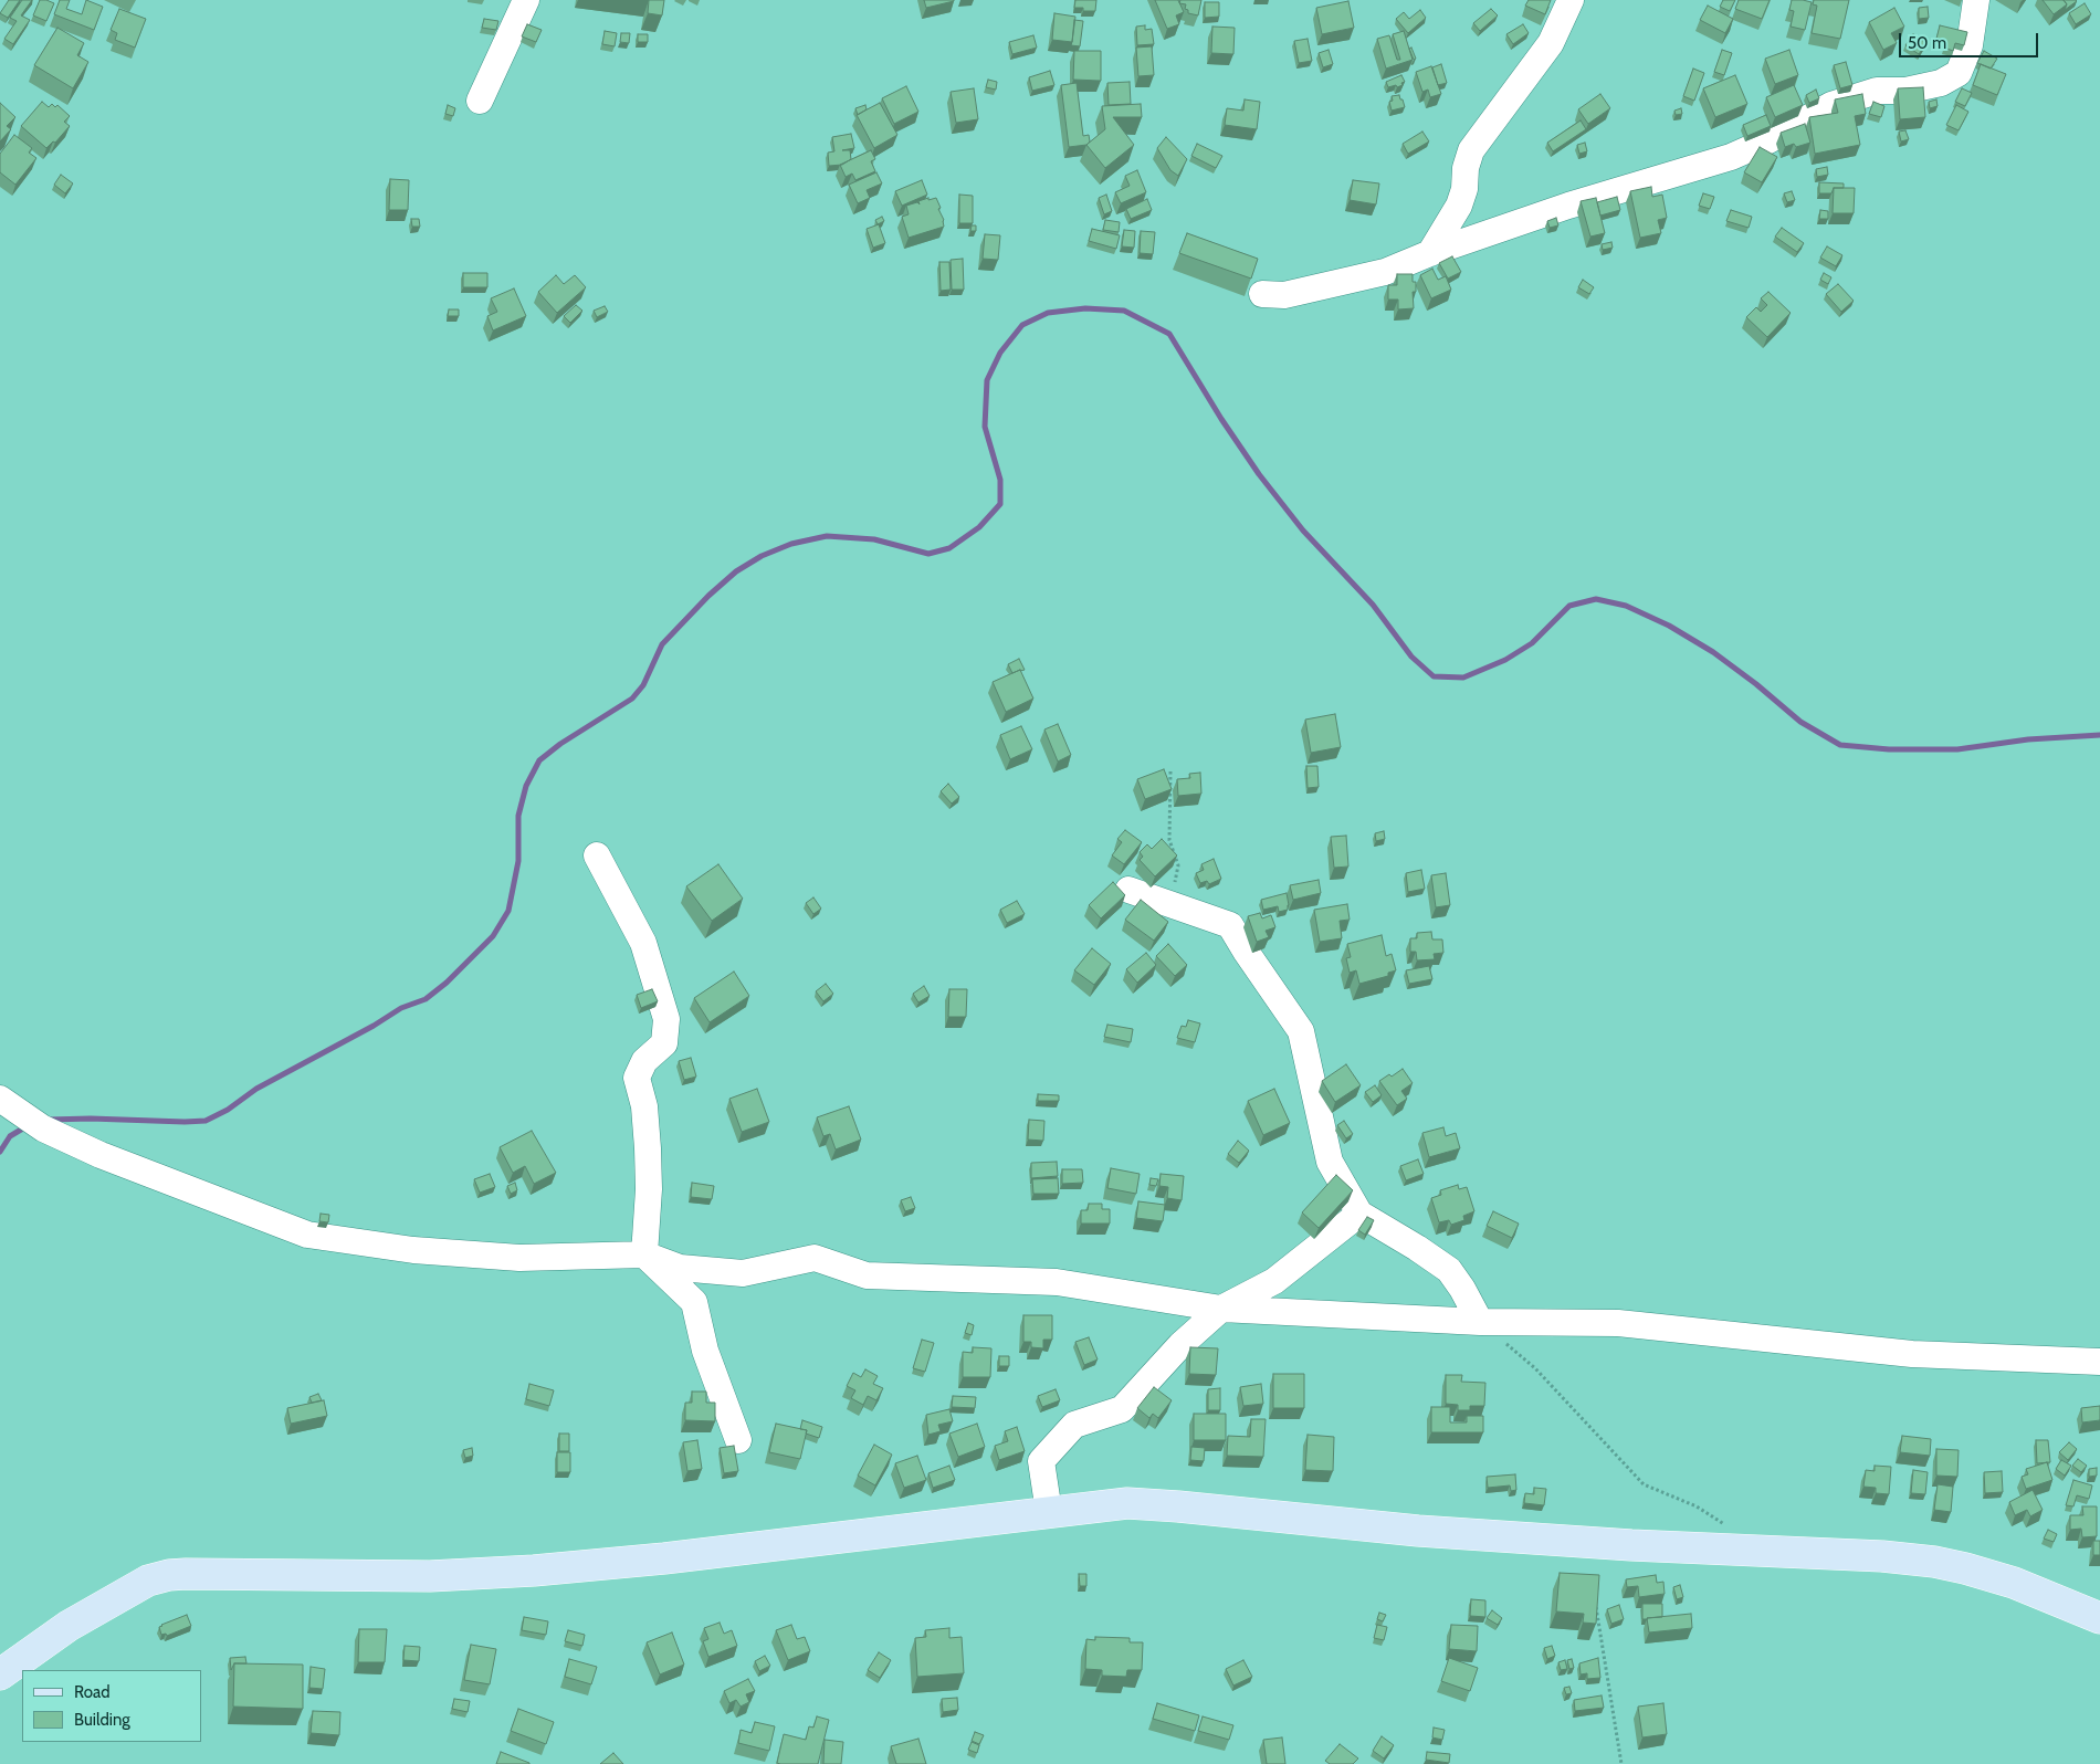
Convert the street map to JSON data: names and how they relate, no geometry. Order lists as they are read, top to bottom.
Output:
{
  "legend": ["Road", "Building"],
  "scale_bar": "50 m"
}
